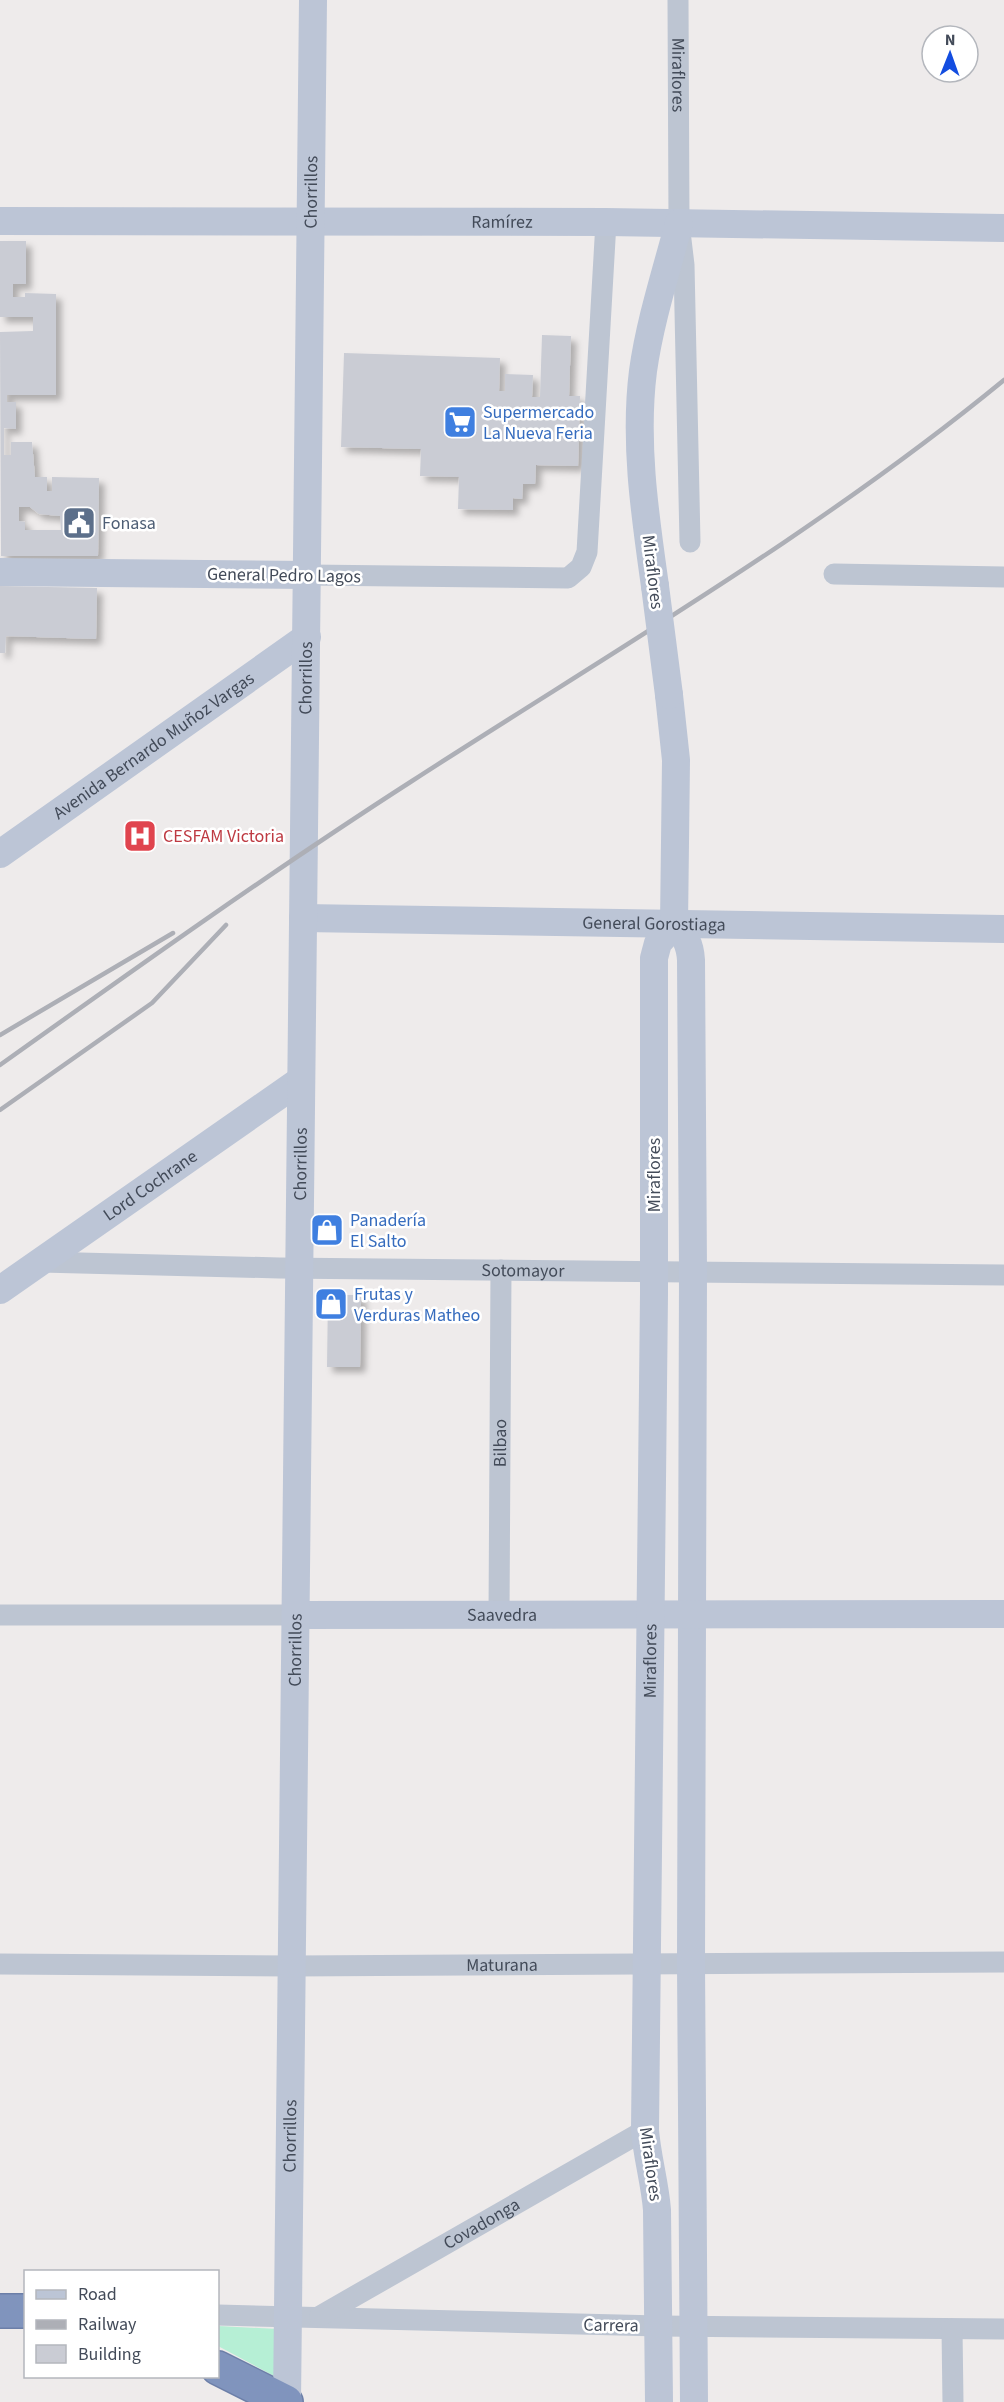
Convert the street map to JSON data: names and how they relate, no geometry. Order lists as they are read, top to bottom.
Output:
{
  "streets": {
    "main road": [
      "Miraflores",
      "Chorrillos",
      "Ramírez",
      "General Pedro Lagos",
      "Avenida Bernardo Muñoz Vargas",
      "General Gorostiaga",
      "Lord Cochrane",
      "Saavedra"
    ],
    "street": [
      "Sotomayor",
      "Bilbao",
      "Maturana",
      "Covadonga",
      "Carrera"
    ]
  },
  "crossings": [
    ["Miraflores", "Ramírez"],
    ["Miraflores", "General Gorostiaga"],
    ["Miraflores", "Sotomayor"],
    ["Miraflores", "Saavedra"],
    ["Miraflores", "Maturana"],
    ["Miraflores", "Covadonga"],
    ["Miraflores", "Carrera"],
    ["Chorrillos", "Ramírez"],
    ["Chorrillos", "General Pedro Lagos"],
    ["Chorrillos", "Avenida Bernardo Muñoz Vargas"],
    ["Chorrillos", "General Gorostiaga"],
    ["Chorrillos", "Lord Cochrane"],
    ["Chorrillos", "Sotomayor"],
    ["Chorrillos", "Saavedra"],
    ["Chorrillos", "Maturana"],
    ["Chorrillos", "Carrera"],
    ["Ramírez", "General Pedro Lagos"],
    ["Lord Cochrane", "Sotomayor"],
    ["Sotomayor", "Bilbao"],
    ["Bilbao", "Saavedra"],
    ["Covadonga", "Carrera"]
  ],
  "places": {
    "supermarket": ["Supermercado La Nueva Feria"],
    "public building": ["Fonasa"],
    "hospital": ["CESFAM Victoria"],
    "shop": ["Panadería El Salto", "Frutas y Verduras Matheo"]
  },
  "legend": ["Road", "Railway", "Building"],
  "north": "top"
}
